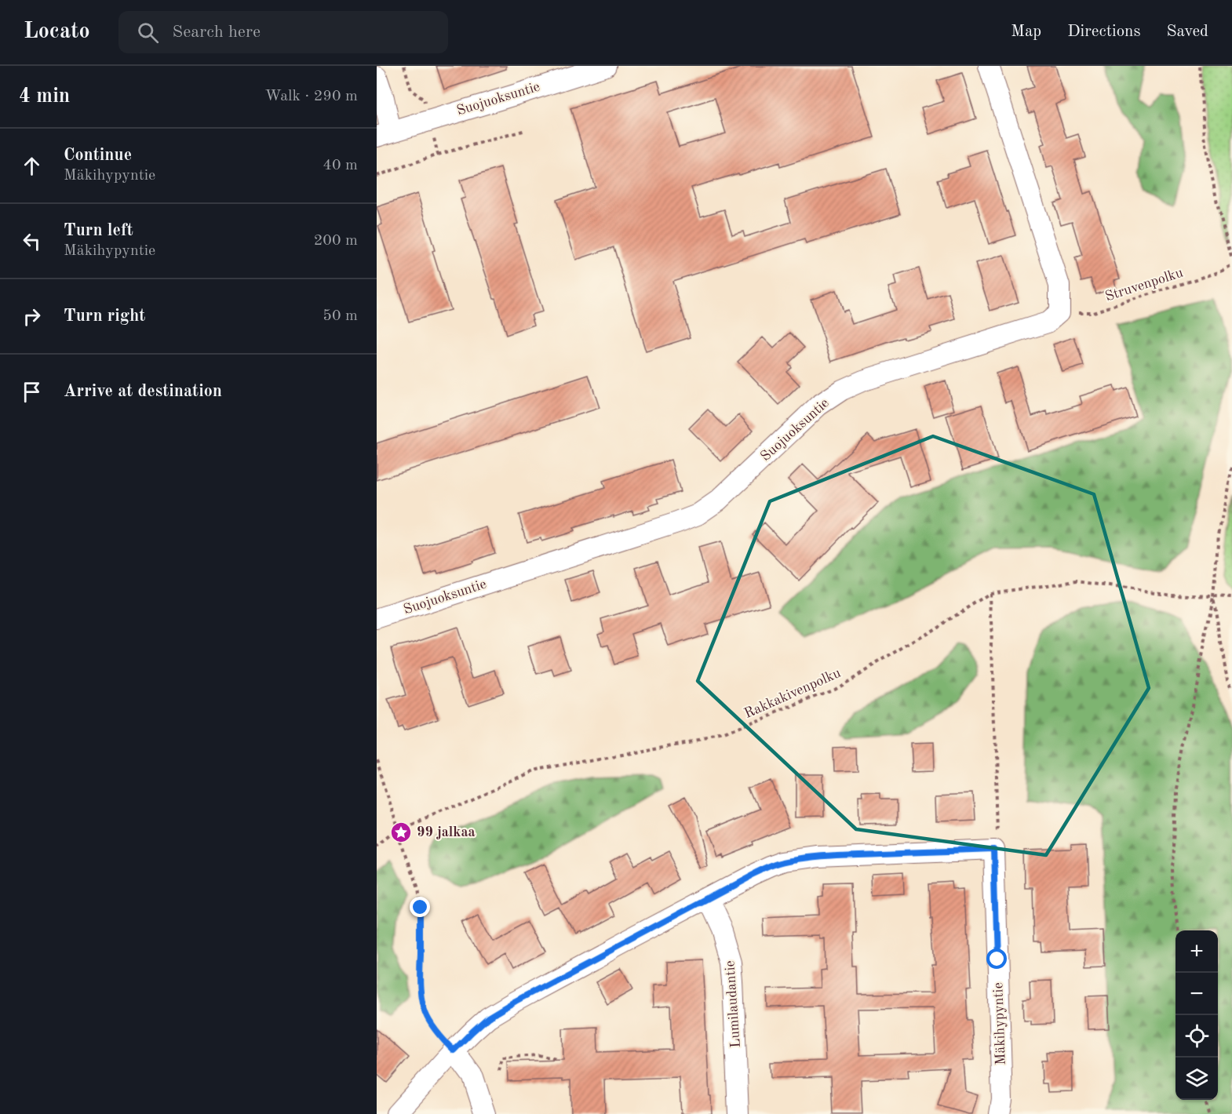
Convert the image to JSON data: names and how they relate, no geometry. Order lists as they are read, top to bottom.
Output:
{
  "streets": {
    "street": ["Suojuoksuntie", "Lumilaudantie", "Mäkihypyntie"],
    "path": ["Struvenpolku", "Rakkakivenpolku"]
  },
  "crossings": [
    ["Suojuoksuntie", "Struvenpolku"]
  ],
  "places": {
    "place": ["99 jalkaa"]
  },
  "page": {
    "header": "Locato",
    "search": "Search here",
    "nav": ["Map", "Directions", "Saved"],
    "heading": ["4 min", "Walk · 290 m"],
    "list": [
      ["Continue", "Mäkihypyntie", "40 m"],
      ["Turn left", "Mäkihypyntie", "200 m"],
      ["Turn right", "50 m"],
      "Arrive at destination"
    ],
    "map_buttons": ["+", "−"]
  }
}
